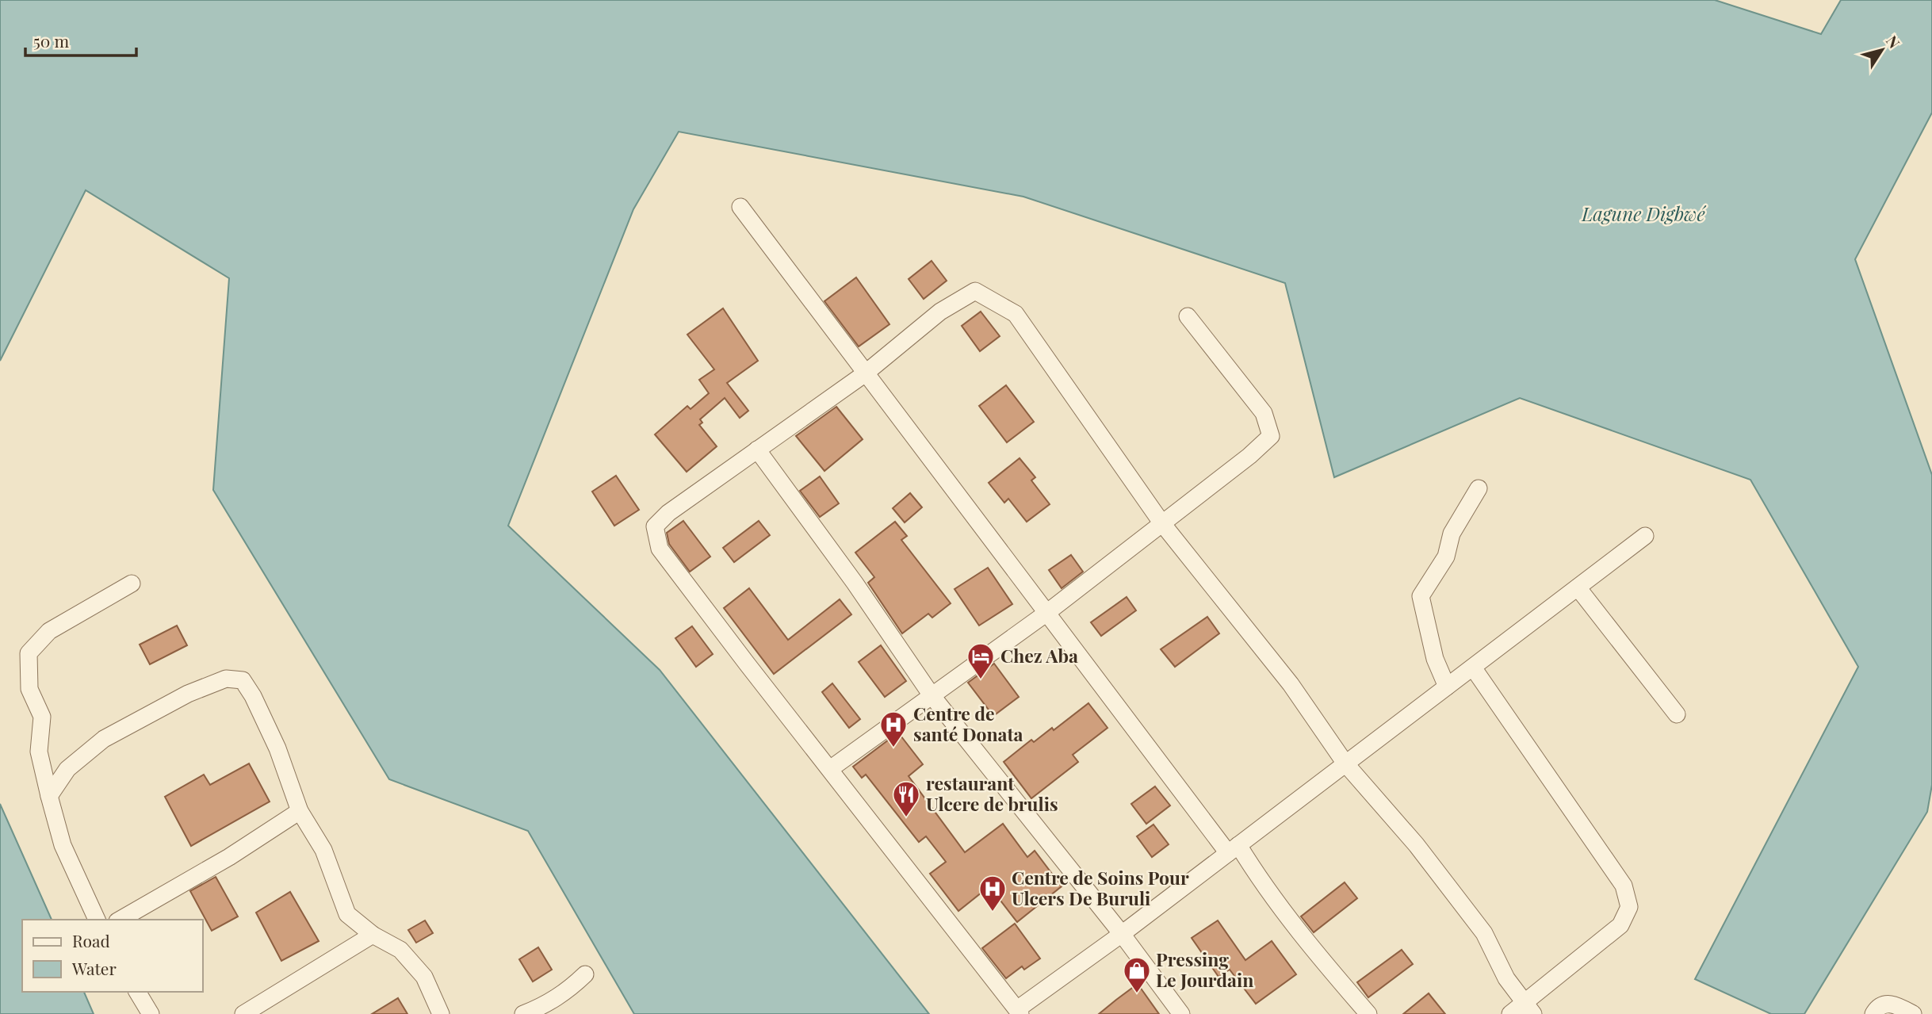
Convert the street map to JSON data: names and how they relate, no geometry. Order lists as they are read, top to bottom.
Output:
{
  "water": ["Lagune Digbwé"],
  "places": {
    "hotel": ["Chez Aba"],
    "hospital": ["Centre de santé Donata", "Centre de Soins Pour Ulcers De Buruli"],
    "restaurant": ["restaurant Ulcere de brulis"],
    "shop": ["Pressing Le Jourdain"]
  },
  "legend": ["Road", "Water"],
  "scale_bar": "50 m",
  "north": "top right"
}
